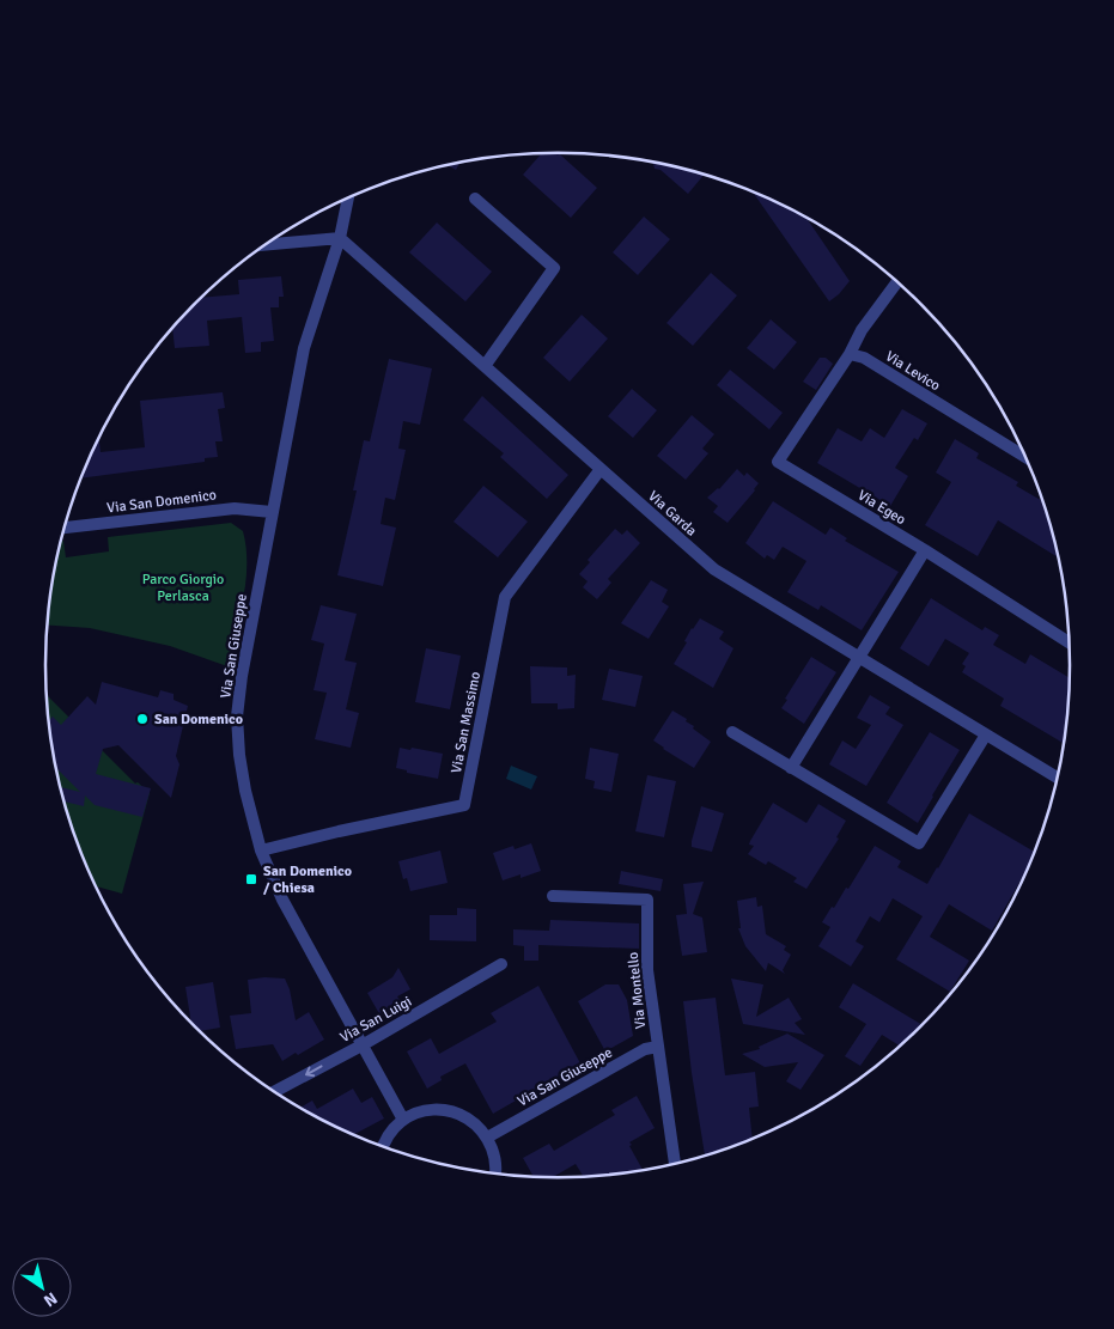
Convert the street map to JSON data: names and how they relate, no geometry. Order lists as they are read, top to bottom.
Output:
{
  "streets": {
    "street": [
      "Via Levico",
      "Via San Domenico",
      "Via Egeo",
      "Via Garda",
      "Via San Giuseppe",
      "Via San Massimo",
      "Via Montello",
      "Via San Luigi"
    ]
  },
  "crossings": [
    ["Via Levico", "Via Egeo"],
    ["Via San Domenico", "Via San Giuseppe"],
    ["Via Garda", "Via San Giuseppe"],
    ["Via Garda", "Via San Massimo"],
    ["Via San Giuseppe", "Via San Massimo"],
    ["Via San Giuseppe", "Via Montello"],
    ["Via San Giuseppe", "Via San Luigi"]
  ],
  "parks": ["Parco Giorgio Perlasca"],
  "places": {
    "other": ["San Domenico"],
    "transit": ["San Domenico / Chiesa"]
  },
  "north": "bottom right"
}
